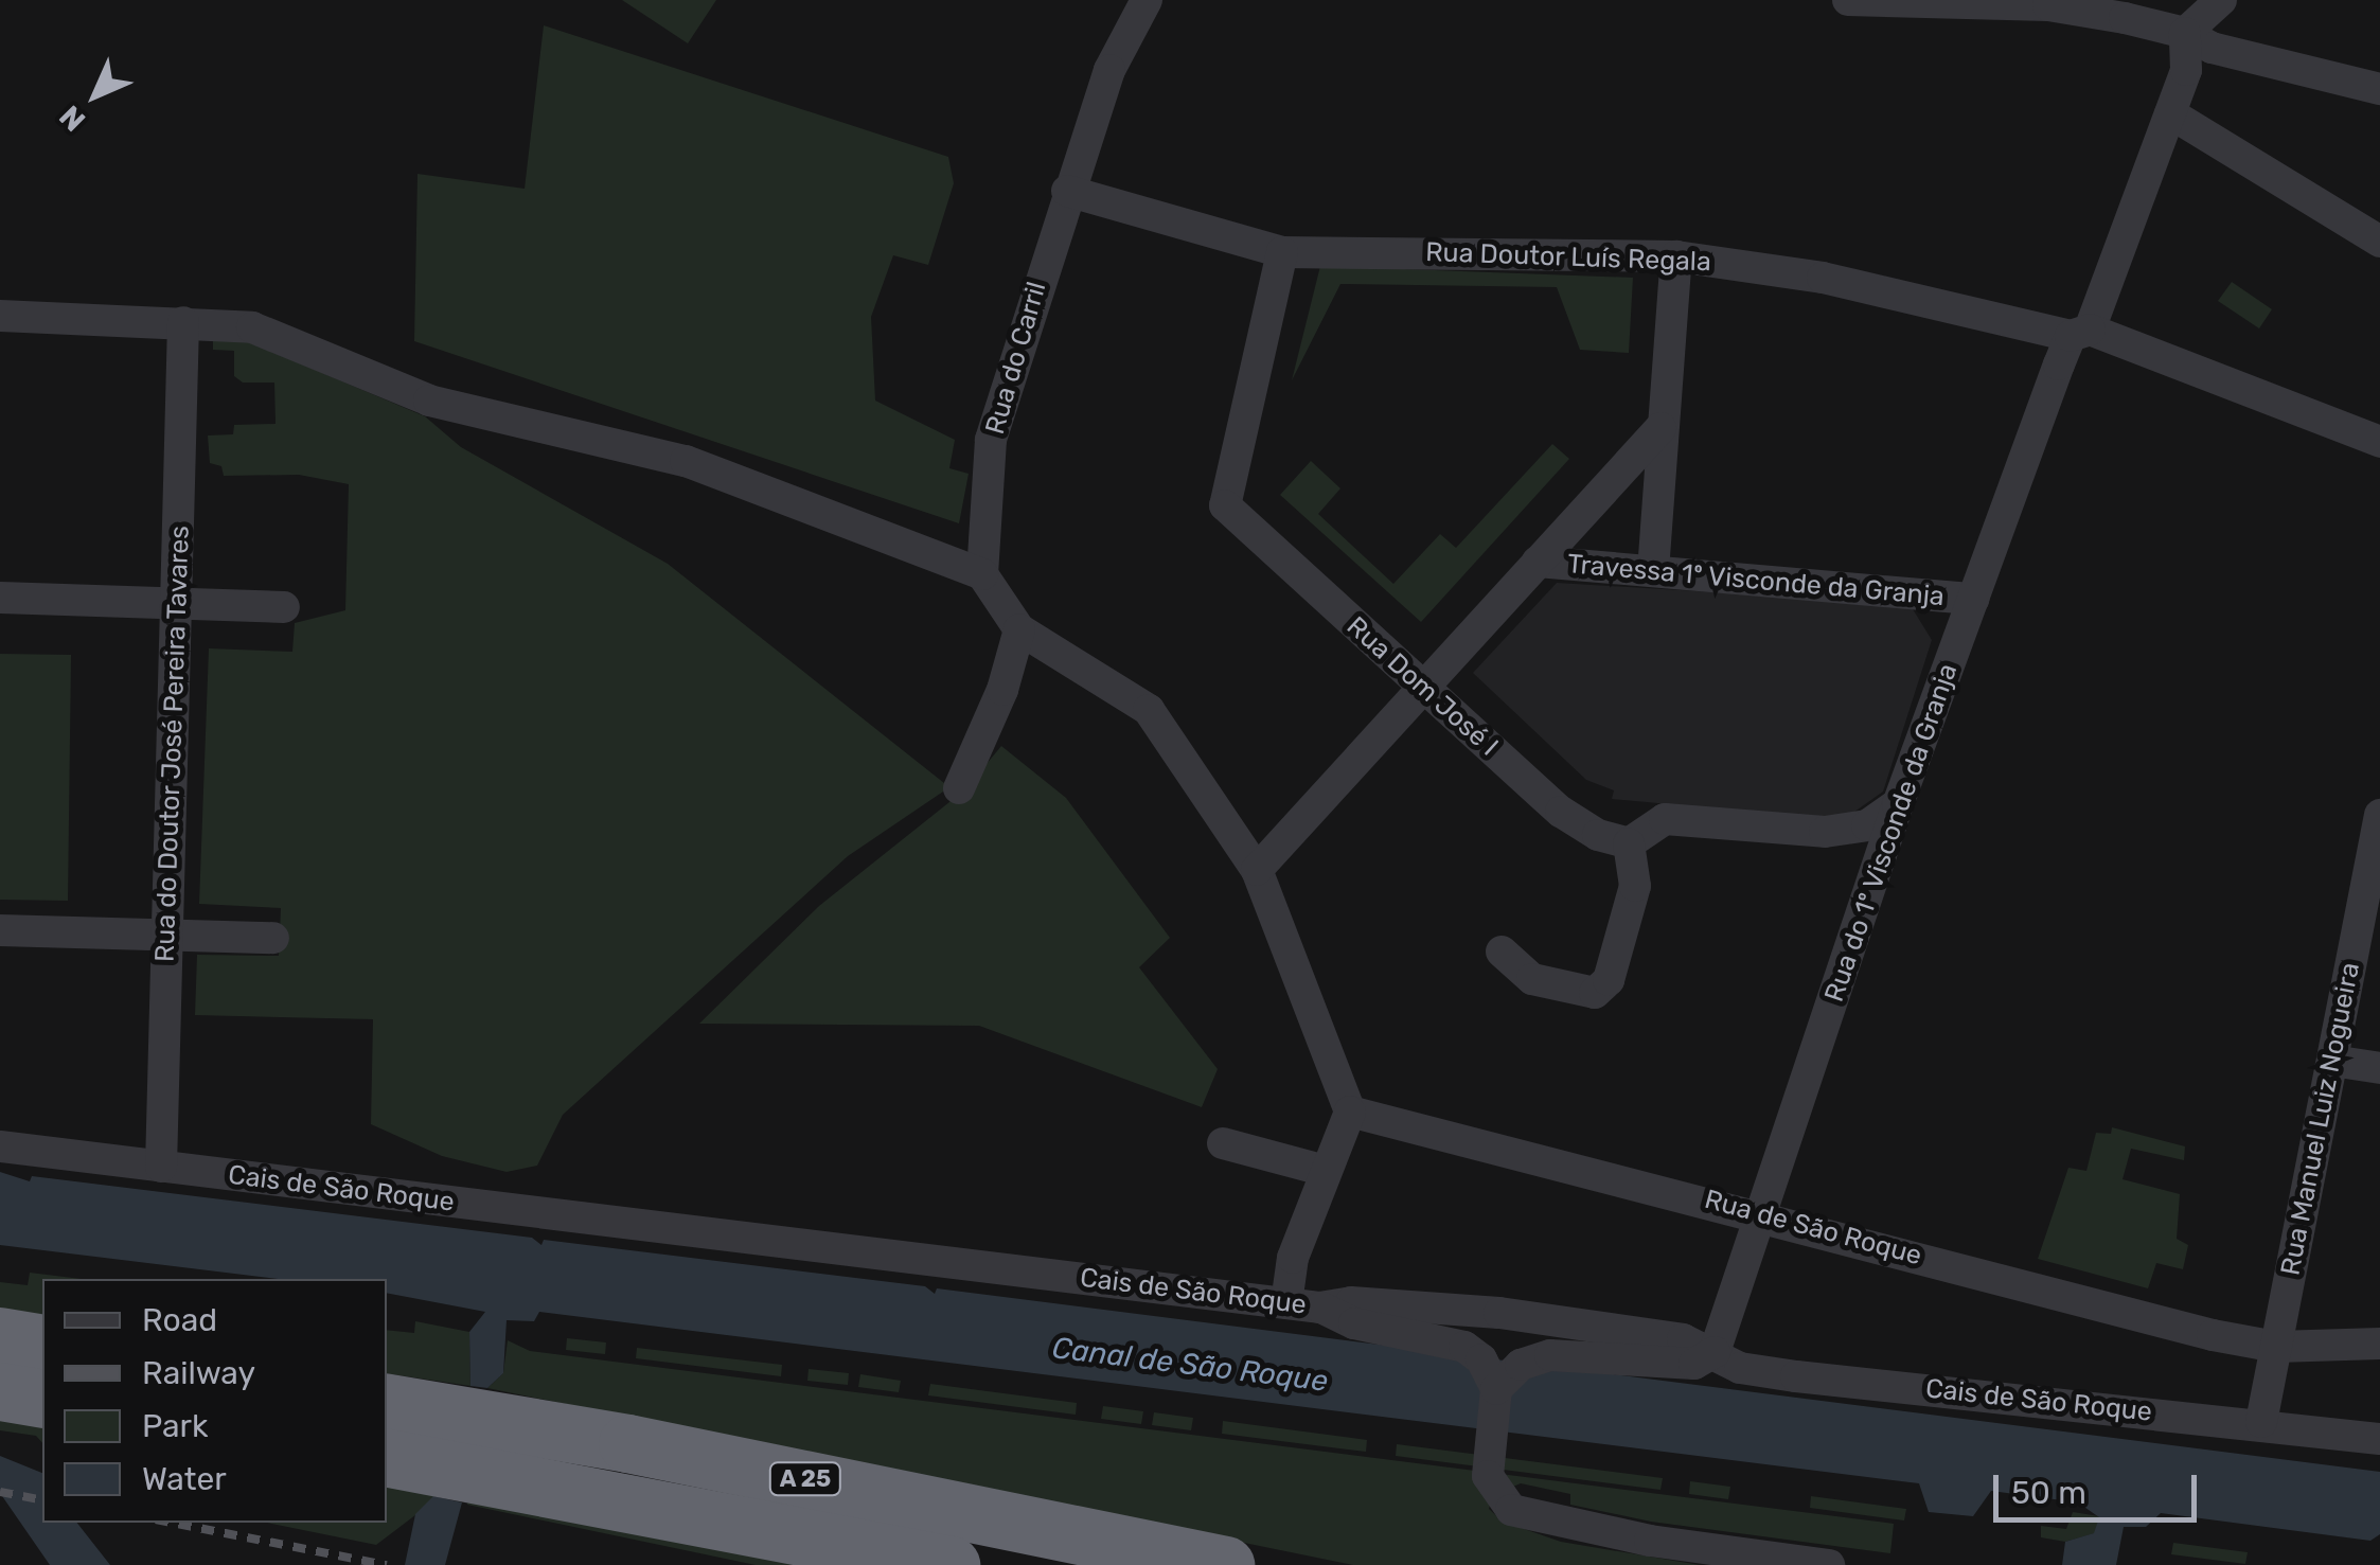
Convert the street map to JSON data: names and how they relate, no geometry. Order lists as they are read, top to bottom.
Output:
{
  "streets": {
    "highway": ["A 25"],
    "street": [
      "Rua Doutor Luís Regala",
      "Rua do Carril",
      "Travessa 1º Visconde da Granja",
      "Rua Dom José I",
      "Rua do Doutor José Pereira Tavares",
      "Rua do 1º Visconde da Granja",
      "Rua Manuel Luiz Nogueira",
      "Cais de São Roque",
      "Rua de São Roque"
    ]
  },
  "crossings": [
    ["Rua Doutor Luís Regala", "Rua do Carril"],
    ["Rua Doutor Luís Regala", "Rua Dom José I"],
    ["Rua Doutor Luís Regala", "Rua do 1º Visconde da Granja"],
    ["Travessa 1º Visconde da Granja", "Rua do 1º Visconde da Granja"],
    ["Rua do Doutor José Pereira Tavares", "Cais de São Roque"],
    ["Rua do 1º Visconde da Granja", "Cais de São Roque"],
    ["Rua do 1º Visconde da Granja", "Rua de São Roque"],
    ["Rua Manuel Luiz Nogueira", "Cais de São Roque"],
    ["Rua Manuel Luiz Nogueira", "Rua de São Roque"]
  ],
  "water": ["Canal de São Roque"],
  "legend": [
    "Road",
    "Railway",
    "Park",
    "Water"
  ],
  "scale_bar": "50 m",
  "north": "bottom left"
}
